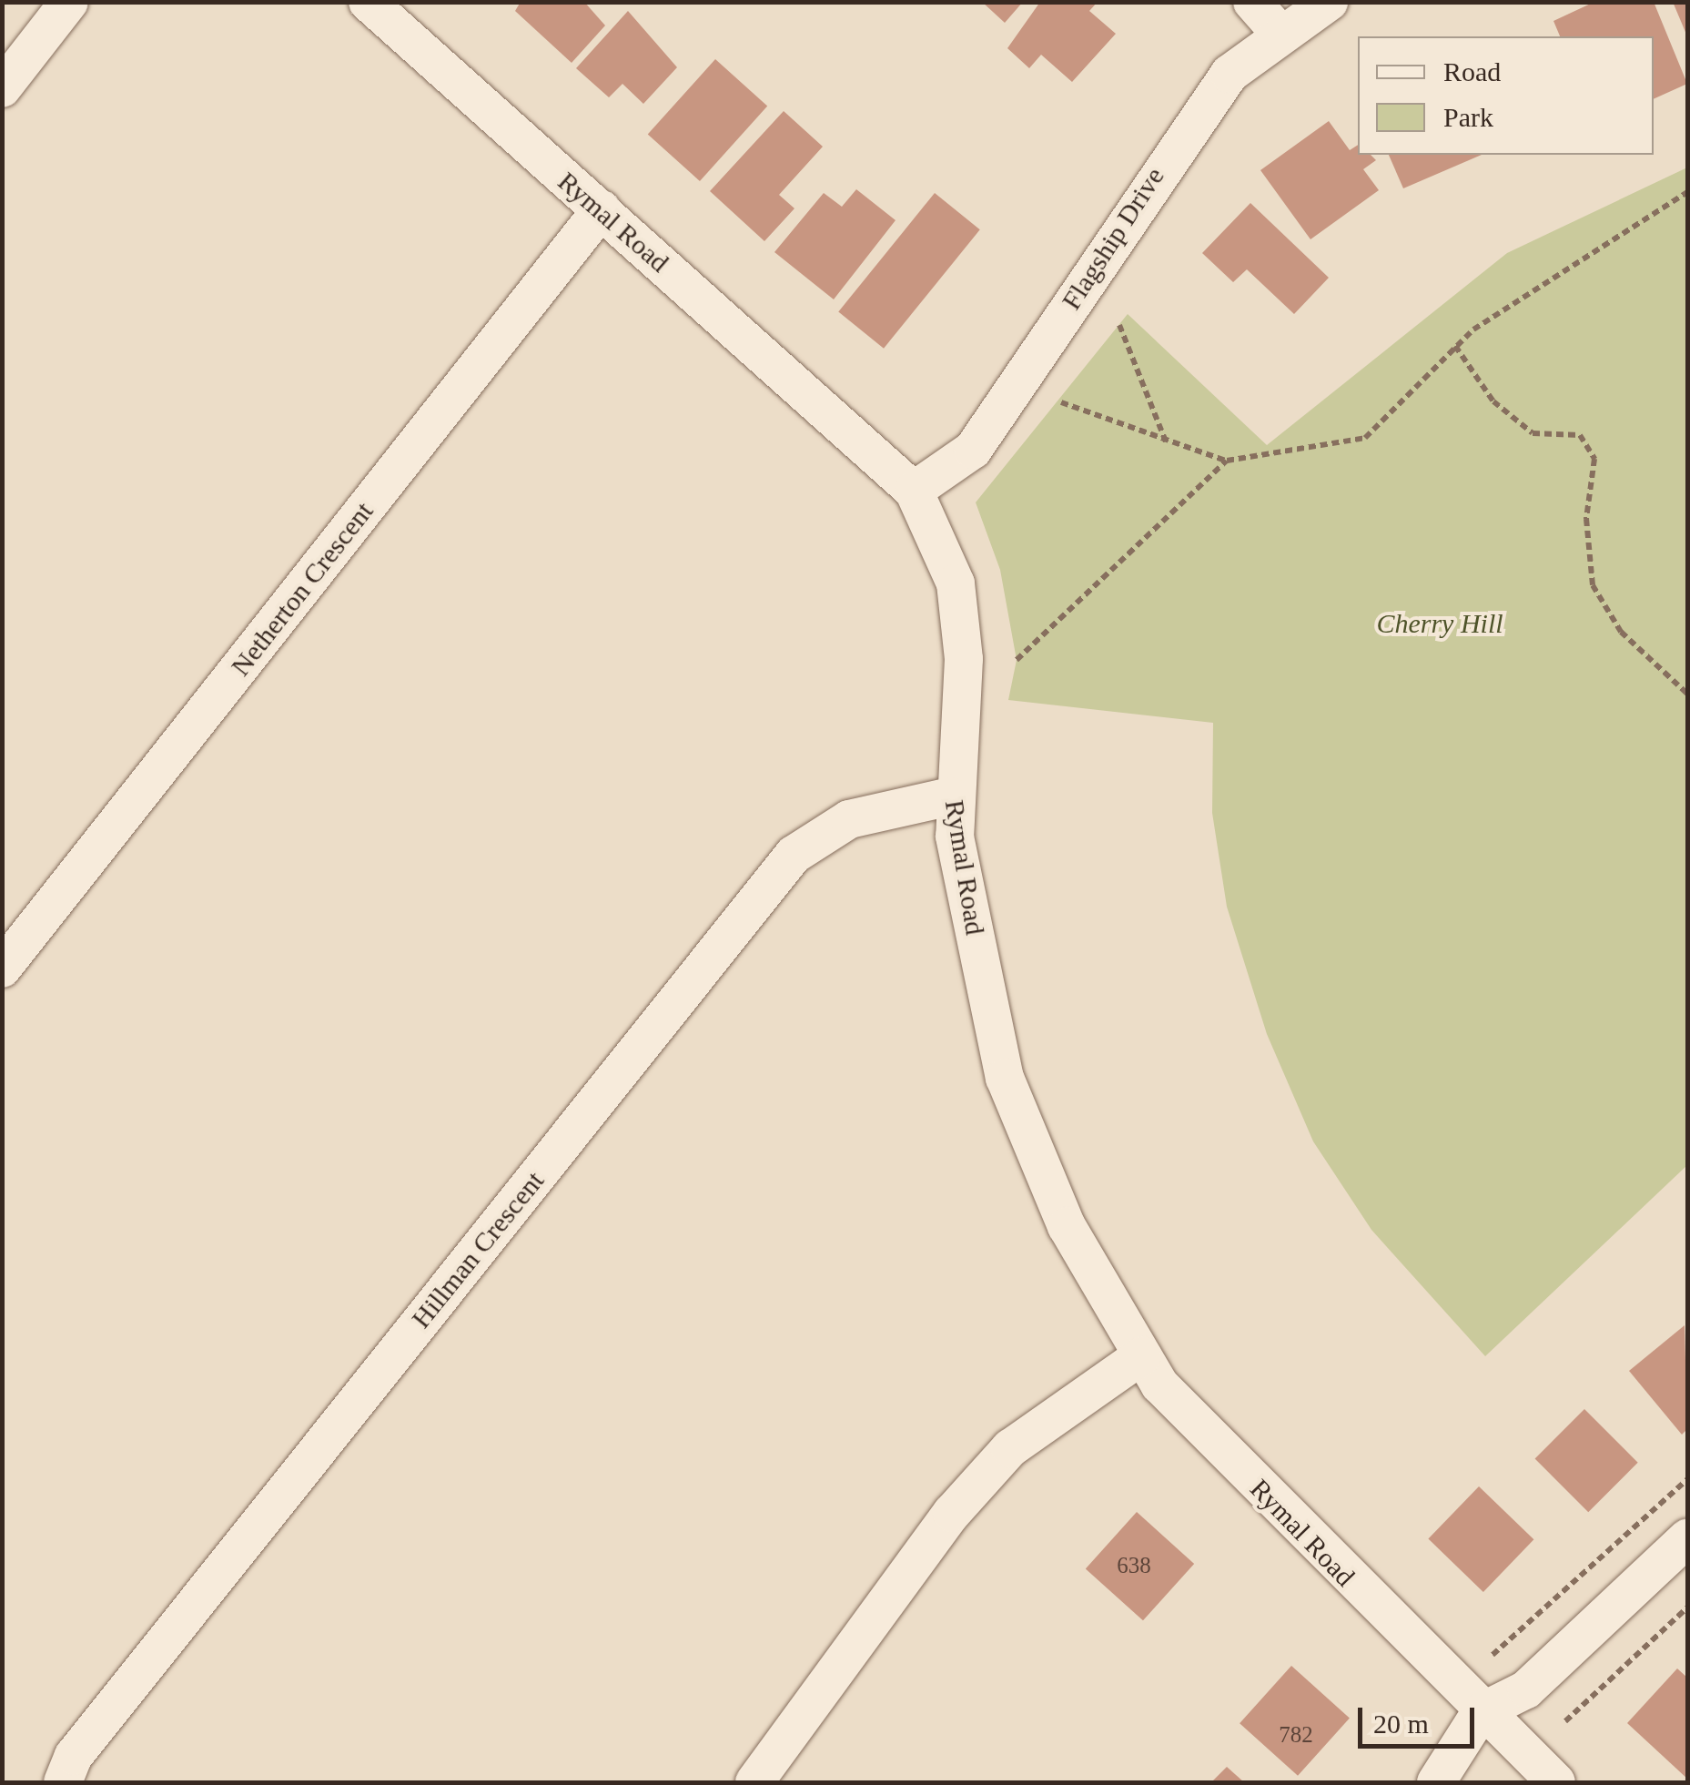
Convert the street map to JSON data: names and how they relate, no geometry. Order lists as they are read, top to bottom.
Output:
{
  "streets": {
    "street": [
      "Rymal Road",
      "Flagship Drive",
      "Netherton Crescent",
      "Hillman Crescent"
    ]
  },
  "crossings": [
    ["Rymal Road", "Flagship Drive"],
    ["Rymal Road", "Netherton Crescent"],
    ["Rymal Road", "Hillman Crescent"]
  ],
  "parks": ["Cherry Hill"],
  "house_numbers": ["638", "782"],
  "legend": ["Road", "Park"],
  "scale_bar": "20 m"
}
